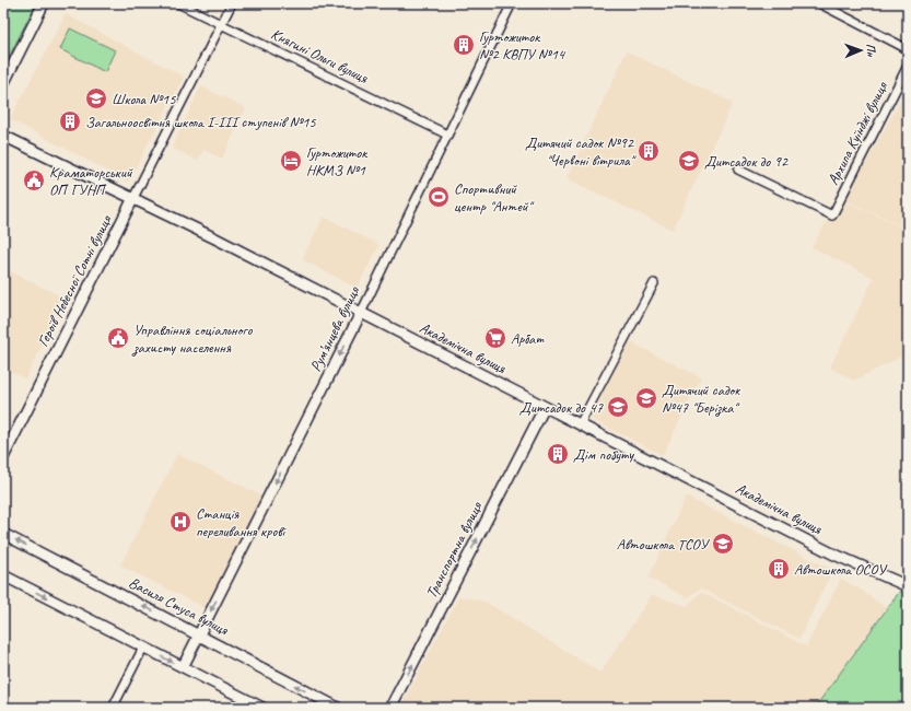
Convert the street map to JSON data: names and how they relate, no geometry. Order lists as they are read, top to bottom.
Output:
{
  "streets": {
    "street": [
      "Княгині Ольги вулиця",
      "Архипа Куїнджі вулиця",
      "Героїв Небесної Сотні вулиця",
      "Рум’янцева вулиця",
      "Академічна вулиця",
      "Транспортна вулиця",
      "Василя Стуса вулиця"
    ]
  },
  "crossings": [
    ["Княгині Ольги вулиця", "Героїв Небесної Сотні вулиця"],
    ["Княгині Ольги вулиця", "Рум’янцева вулиця"],
    ["Героїв Небесної Сотні вулиця", "Академічна вулиця"],
    ["Рум’янцева вулиця", "Академічна вулиця"],
    ["Рум’янцева вулиця", "Василя Стуса вулиця"],
    ["Академічна вулиця", "Транспортна вулиця"]
  ],
  "one_way": ["Рум’янцева вулиця", "Транспортна вулиця"],
  "places": {
    "building": [
      "Гуртожиток №2 КВПУ №14",
      "Загальноосвітня школа І-ІІІ ступенів №15",
      "Дитячий садок №92 \"Червонi вiтрила\"",
      "Дім побуту",
      "Автошкола ОСОУ"
    ],
    "school or university": [
      "Школа №15",
      "Дитсадок до 92",
      "Дитячий садок №47 \"Берізка\"",
      "Дитсадок до 47",
      "Автошкола ТСОУ"
    ],
    "hotel": ["Гуртожиток НКМЗ №1"],
    "public building": ["Краматорський ОП ГУНП", "Управління соціального захисту населення"],
    "sports": ["Спортивний центр \"Антей\""],
    "supermarket": ["Арбат"],
    "hospital": ["Станція переливання крові"]
  },
  "north": "right"
}
